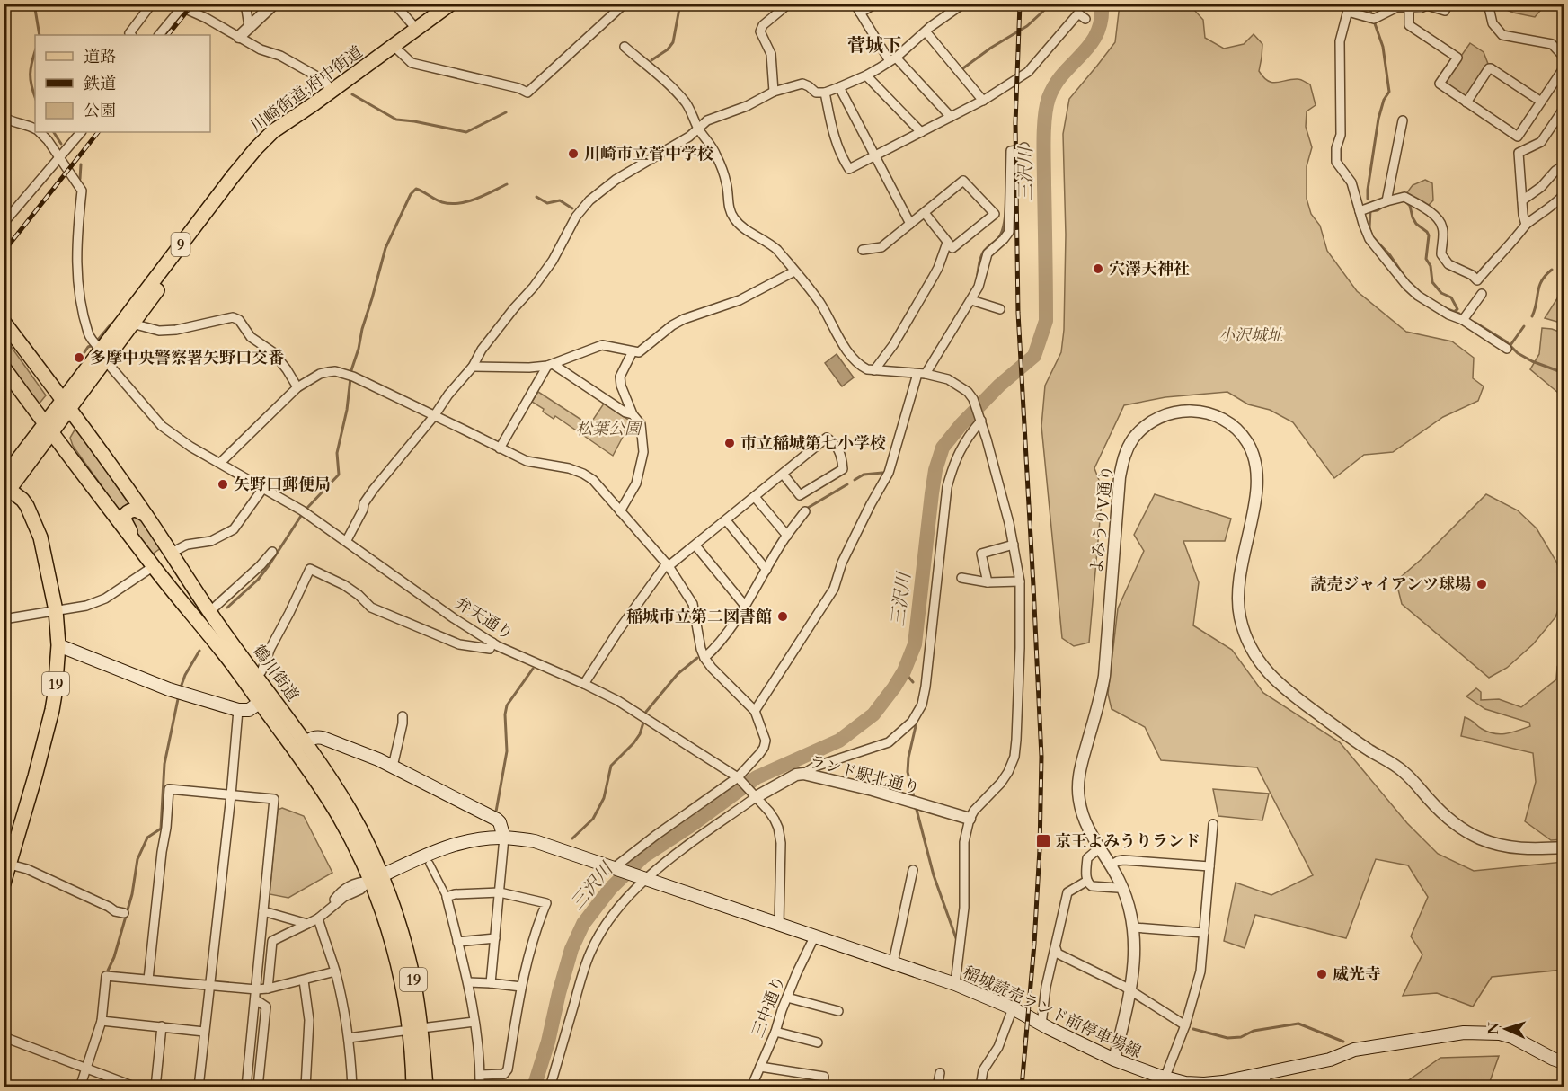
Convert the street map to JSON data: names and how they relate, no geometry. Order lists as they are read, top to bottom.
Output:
{
  "streets": {
    "main road": [
      "川崎街道;府中街道",
      "9",
      "鶴川街道",
      "19",
      "稲城読売ランド前停車場線"
    ],
    "street": [
      "よみうりV通り",
      "弁天通り",
      "ランド駅北通り",
      "三中通り"
    ]
  },
  "crossings": [
    ["川崎街道;府中街道", "9"],
    ["川崎街道;府中街道", "弁天通り"],
    ["川崎街道;府中街道", "鶴川街道"],
    ["9", "弁天通り"],
    ["9", "鶴川街道"],
    ["9", "19"],
    ["よみうりV通り", "稲城読売ランド前停車場線"],
    ["弁天通り", "ランド駅北通り"],
    ["弁天通り", "稲城読売ランド前停車場線"],
    ["鶴川街道", "稲城読売ランド前停車場線"],
    ["三中通り", "稲城読売ランド前停車場線"]
  ],
  "districts": ["菅城下"],
  "water": ["三沢川"],
  "parks": ["小沢城址", "松葉公園"],
  "places": {
    "other": [
      "川崎市立菅中学校",
      "穴澤天神社",
      "多摩中央警察署矢野口交番",
      "市立稲城第七小学校",
      "矢野口郵便局",
      "読売ジャイアンツ球場",
      "稲城市立第二図書館",
      "威光寺"
    ],
    "transit": ["京王よみうりランド"]
  },
  "legend": ["道路", "鉄道", "公園"],
  "north": "left"
}
